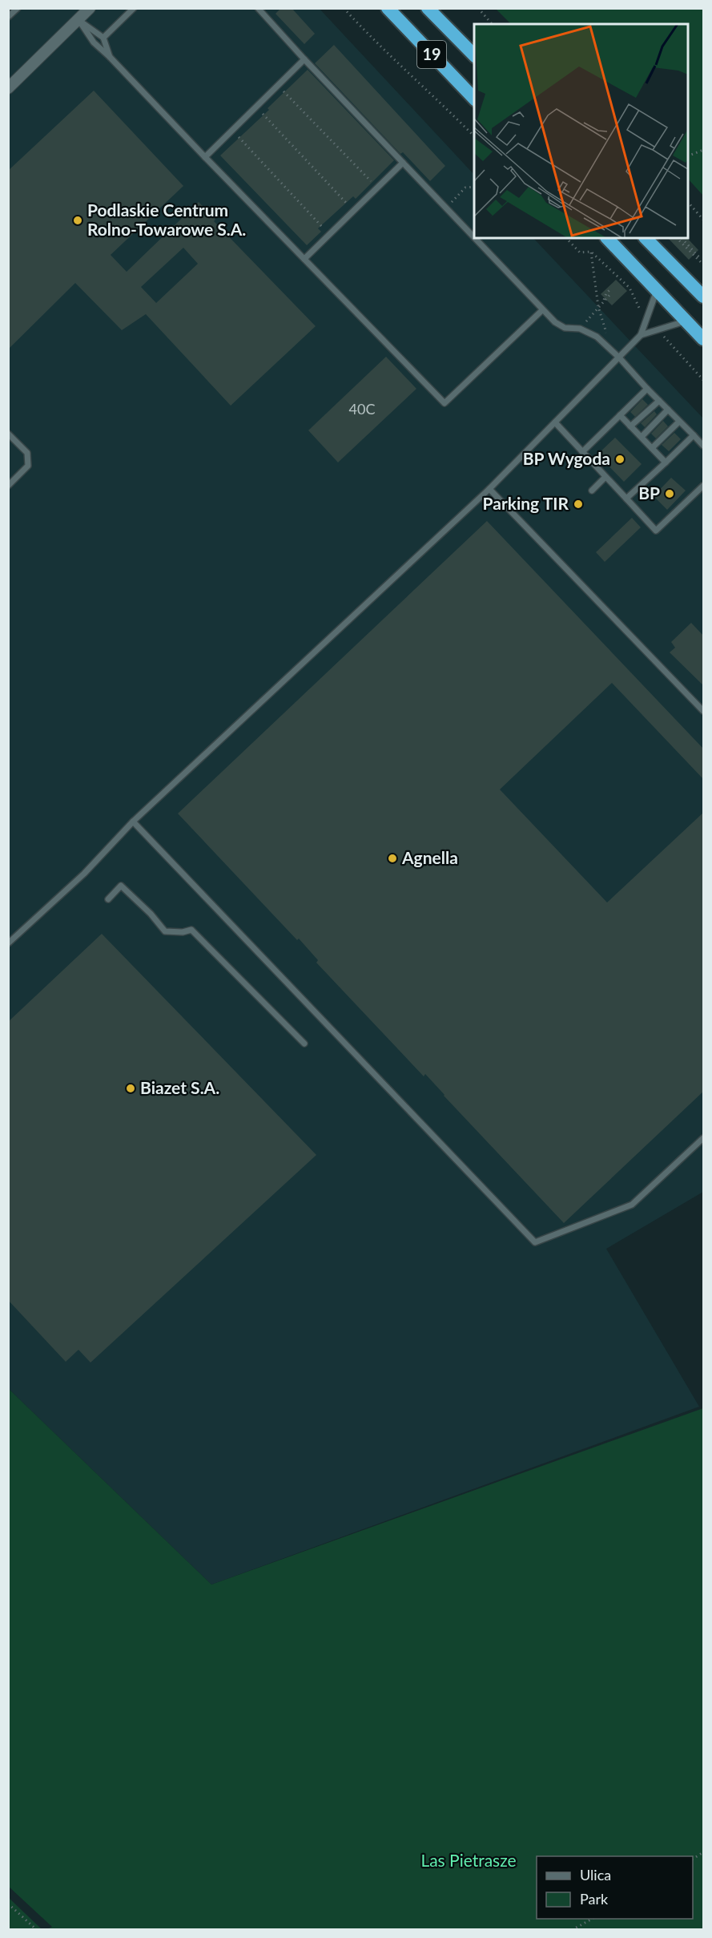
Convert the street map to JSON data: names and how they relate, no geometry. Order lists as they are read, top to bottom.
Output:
{
  "streets": {
    "highway": ["19"]
  },
  "parks": ["Las Pietrasze"],
  "places": [
    "Podlaskie Centrum Rolno-Towarowe S.A.",
    "BP Wygoda",
    "BP",
    "Parking TIR",
    "Agnella",
    "Biazet S.A."
  ],
  "house_numbers": ["40C"],
  "legend": ["Ulica", "Park"]
}
